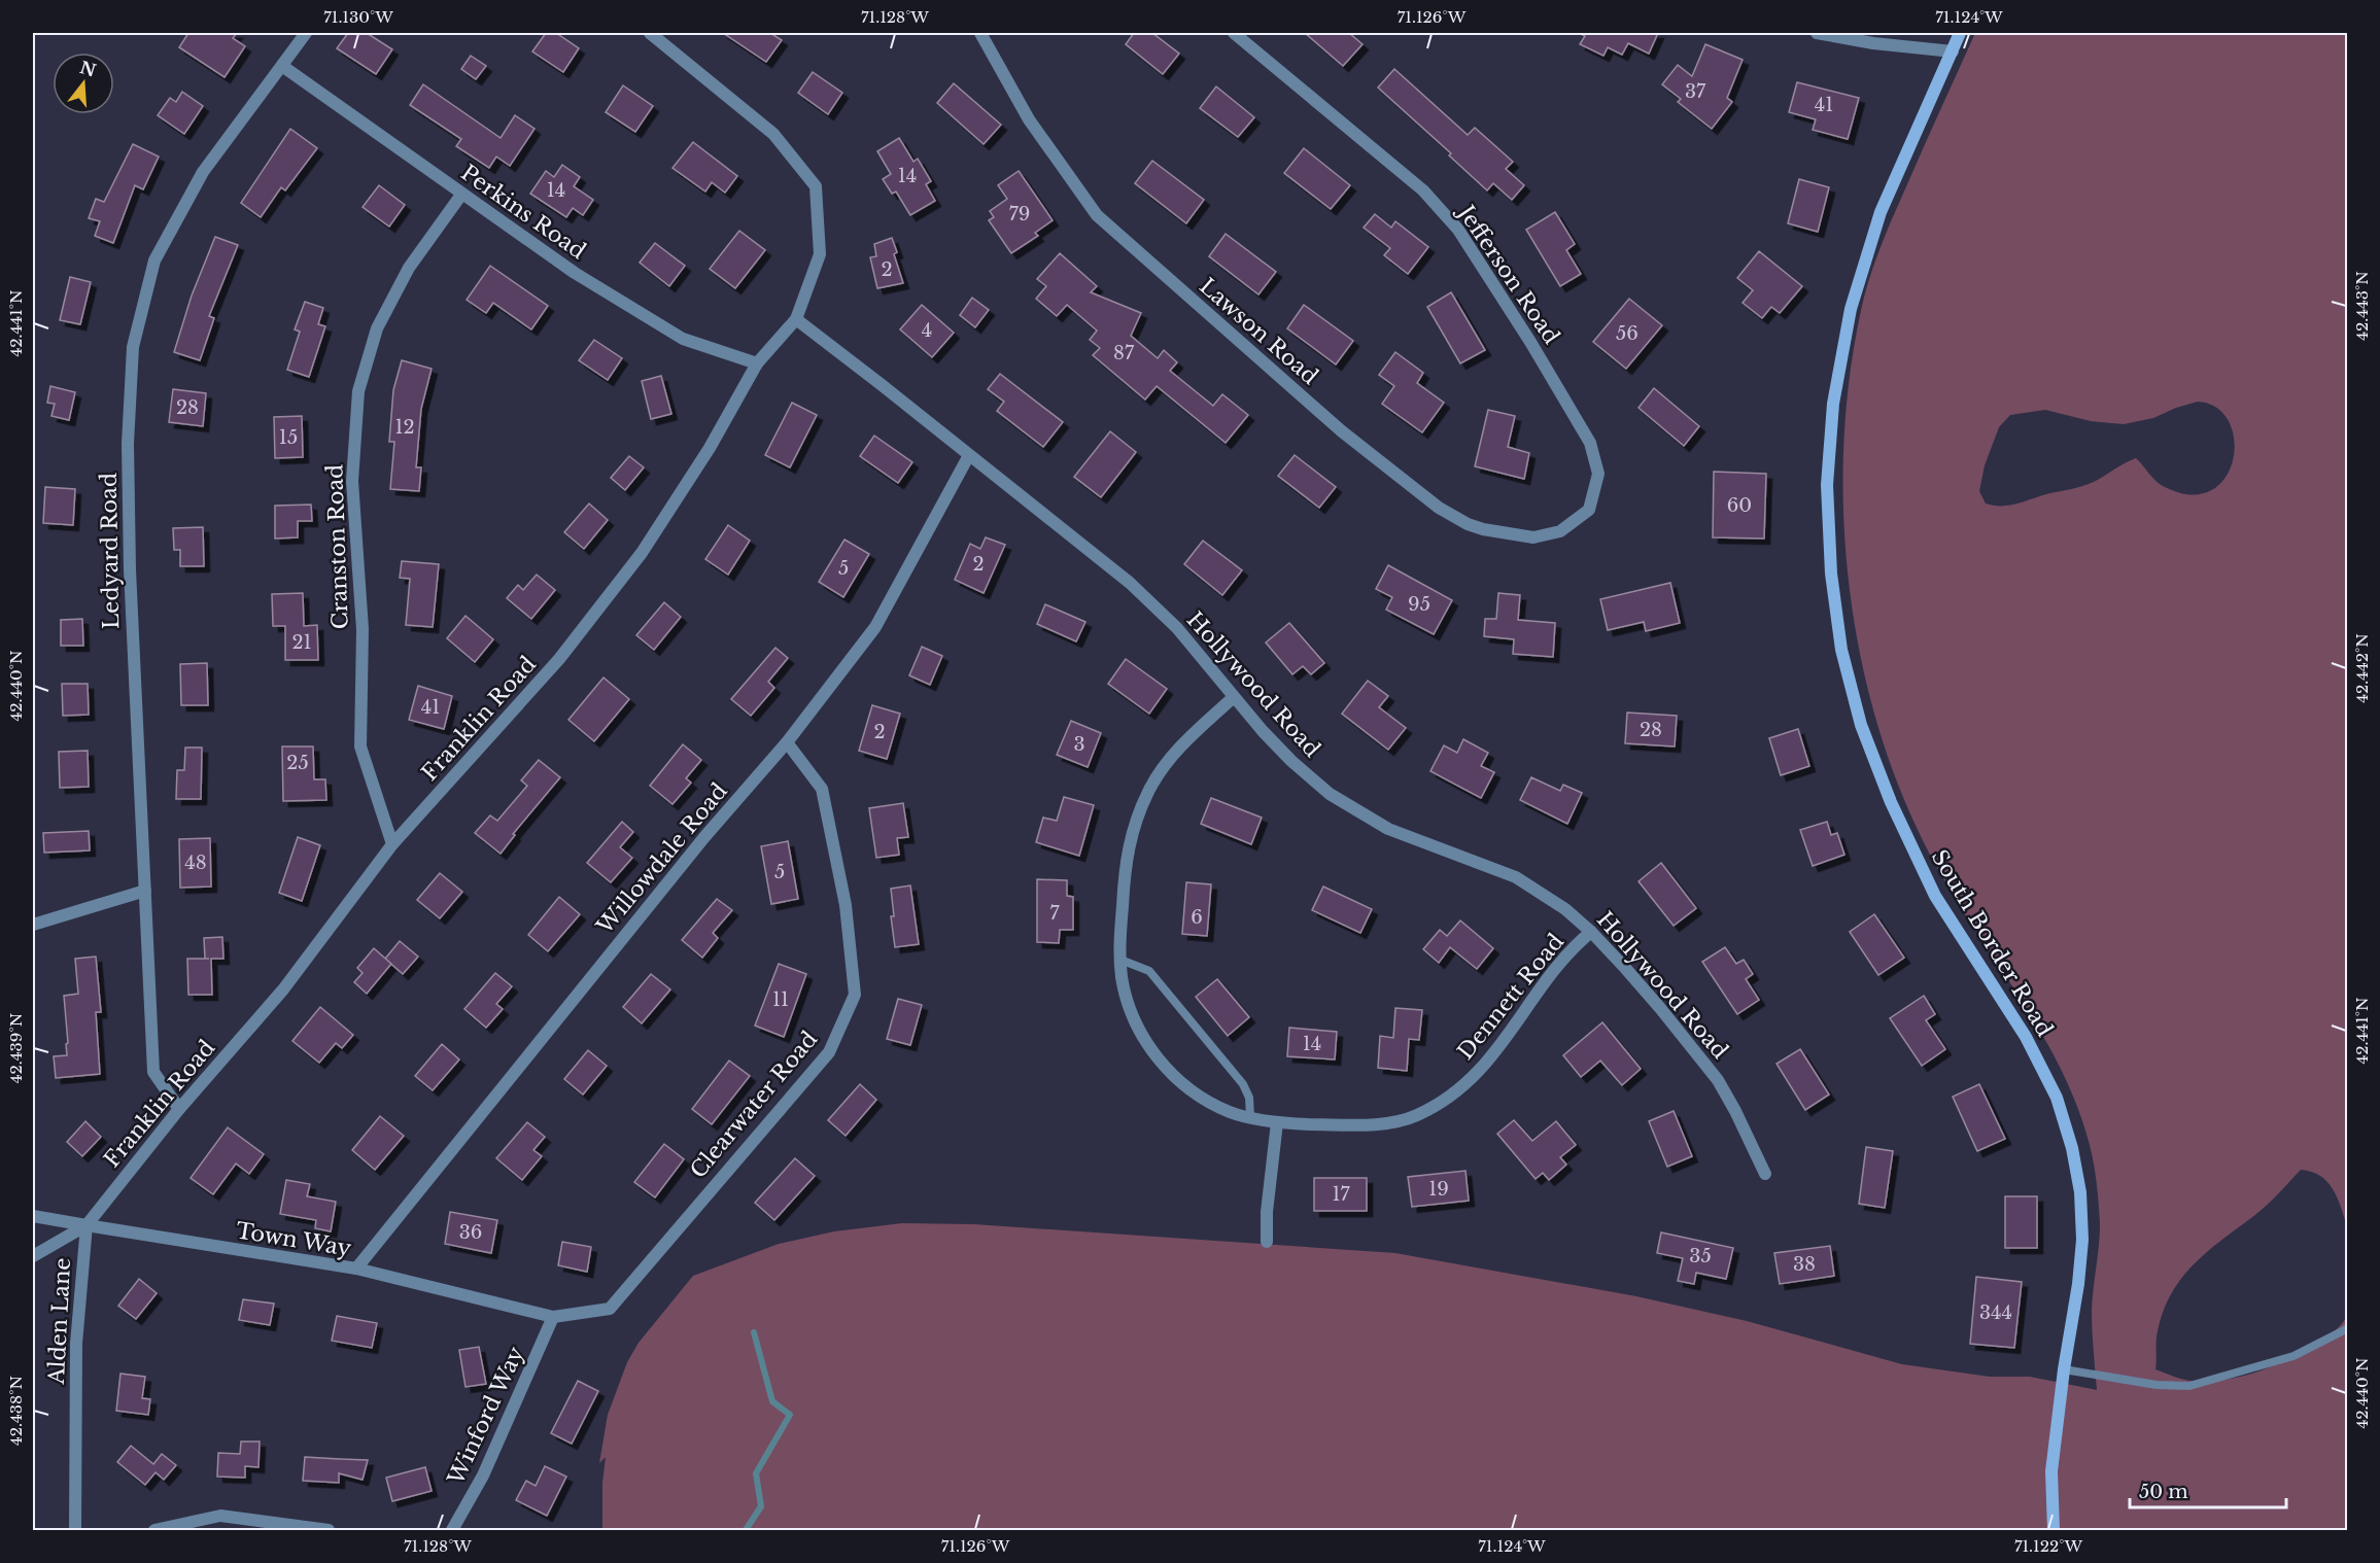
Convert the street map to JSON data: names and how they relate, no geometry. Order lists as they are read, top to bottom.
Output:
{
  "streets": {
    "main road": ["South Border Road"],
    "street": [
      "Perkins Road",
      "Jefferson Road",
      "Lawson Road",
      "Cranston Road",
      "Ledyard Road",
      "Hollywood Road",
      "Franklin Road",
      "Willowdale Road",
      "Dennett Road",
      "Clearwater Road",
      "Town Way",
      "Alden Lane",
      "Winford Way"
    ]
  },
  "crossings": [
    ["Perkins Road", "Cranston Road"],
    ["Perkins Road", "Ledyard Road"],
    ["Perkins Road", "Franklin Road"],
    ["Jefferson Road", "Lawson Road"],
    ["Cranston Road", "Franklin Road"],
    ["Ledyard Road", "Franklin Road"],
    ["Hollywood Road", "Franklin Road"],
    ["Hollywood Road", "Willowdale Road"],
    ["Hollywood Road", "Dennett Road"],
    ["Franklin Road", "Town Way"],
    ["Franklin Road", "Alden Lane"],
    ["Willowdale Road", "Clearwater Road"],
    ["Willowdale Road", "Town Way"],
    ["Clearwater Road", "Town Way"],
    ["Clearwater Road", "Winford Way"],
    ["Town Way", "Alden Lane"],
    ["Town Way", "Winford Way"]
  ],
  "house_numbers": [
    "37",
    "41",
    "14",
    "14",
    "79",
    "2",
    "4",
    "56",
    "87",
    "28",
    "12",
    "15",
    "60",
    "2",
    "5",
    "95",
    "21",
    "41",
    "28",
    "2",
    "3",
    "25",
    "48",
    "5",
    "7",
    "6",
    "11",
    "14",
    "19",
    "17",
    "36",
    "35",
    "38",
    "344"
  ],
  "scale_bar": "50 m",
  "north": "top",
  "coordinates": [
    "71.130°W",
    "71.128°W",
    "71.126°W",
    "71.124°W",
    "42.443°N",
    "42.441°N",
    "42.442°N",
    "42.440°N",
    "42.439°N",
    "42.438°N",
    "71.122°W"
  ]
}
